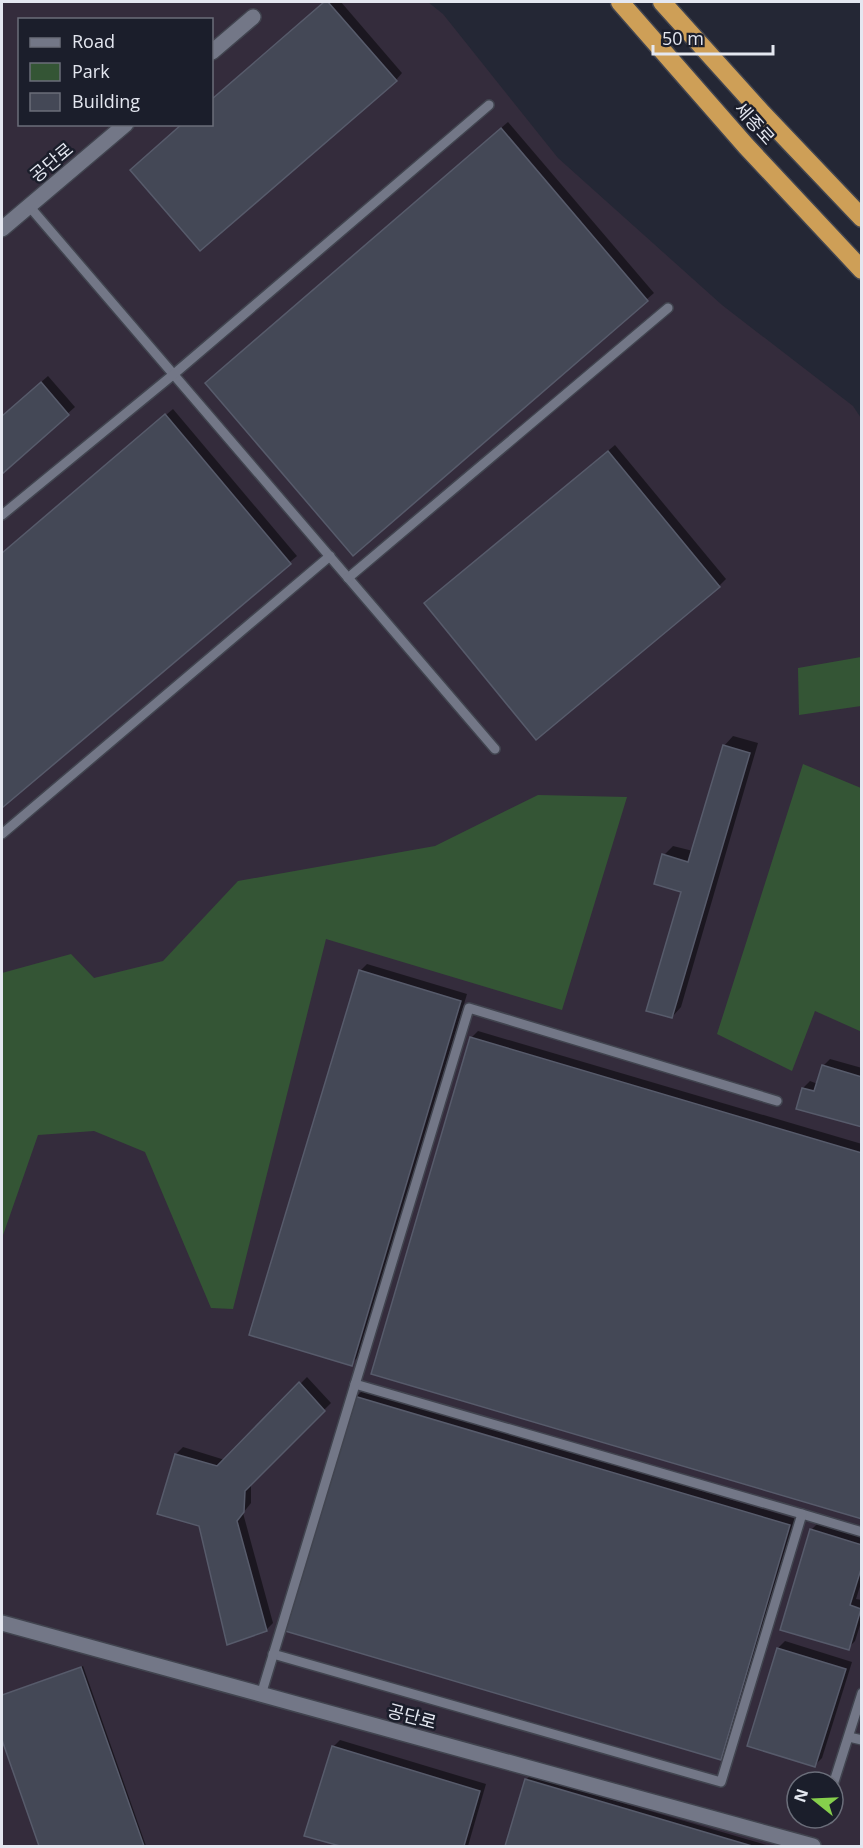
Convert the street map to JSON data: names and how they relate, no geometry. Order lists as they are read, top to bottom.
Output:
{
  "streets": {
    "highway": ["세종로"],
    "street": ["공단로"]
  },
  "legend": ["Road", "Park", "Building"],
  "scale_bar": "50 m",
  "north": "left"
}
